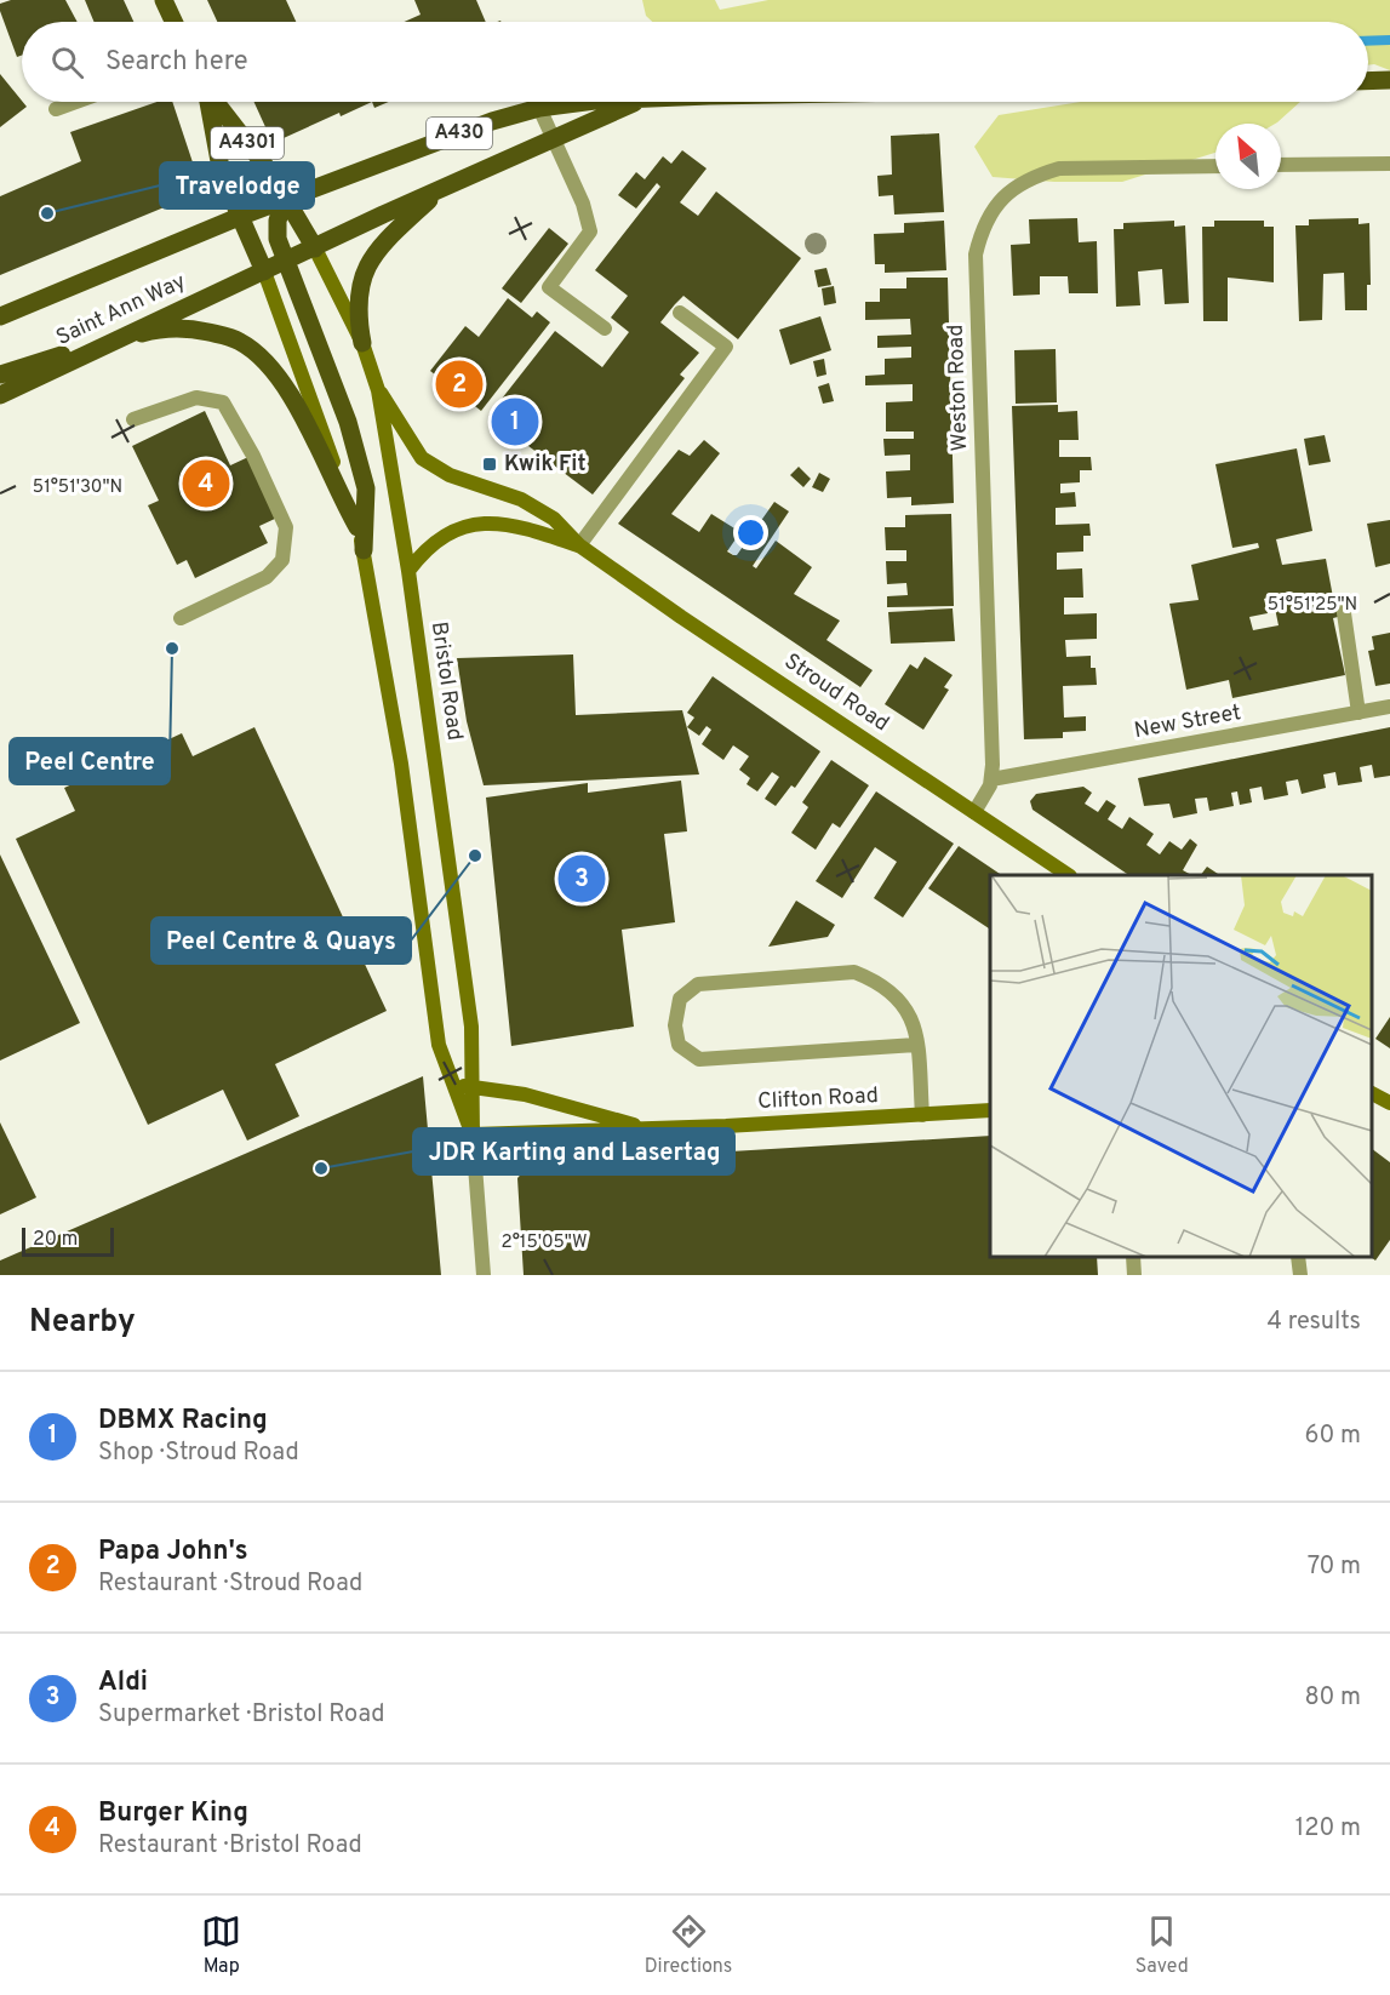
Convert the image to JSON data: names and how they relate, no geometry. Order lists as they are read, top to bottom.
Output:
{
  "streets": {
    "main road": [
      "A430",
      "A4301",
      "Saint Ann Way",
      "Bristol Road",
      "Stroud Road",
      "Clifton Road"
    ],
    "street": ["Weston Road", "New Street"]
  },
  "crossings": [
    ["A430", "A4301"],
    ["A430", "Saint Ann Way"],
    ["A430", "Bristol Road"],
    ["A4301", "Saint Ann Way"],
    ["A4301", "Bristol Road"],
    ["Saint Ann Way", "Bristol Road"],
    ["Weston Road", "Stroud Road"],
    ["Weston Road", "New Street"],
    ["Bristol Road", "Stroud Road"],
    ["Bristol Road", "Clifton Road"]
  ],
  "places": {
    "other": [
      "Travelodge",
      "Peel Centre",
      "Peel Centre & Quays",
      "JDR Karting and Lasertag"
    ],
    "transit": ["Kwik Fit"]
  },
  "scale_bar": "20 m",
  "north": "top left",
  "page": {
    "search": "Search here",
    "pins": [
      "2",
      "1",
      "4",
      "3"
    ],
    "scale": "20 m",
    "heading": ["Nearby", "4 results"],
    "list": [
      {
        "mark": "1",
        "name": "DBMX Racing",
        "note": "Shop · Stroud Road",
        "value": "60 m"
      },
      {
        "mark": "2",
        "name": "Papa John's",
        "note": "Restaurant · Stroud Road",
        "value": "70 m"
      },
      {
        "mark": "3",
        "name": "Aldi",
        "note": "Supermarket · Bristol Road",
        "value": "80 m"
      },
      {
        "mark": "4",
        "name": "Burger King",
        "note": "Restaurant · Bristol Road",
        "value": "120 m"
      }
    ],
    "nav": ["Map", "Directions", "Saved"]
  },
  "coordinates": ["51°51'30\"N", "51°51'25\"N", "2°15'05\"W"]
}
